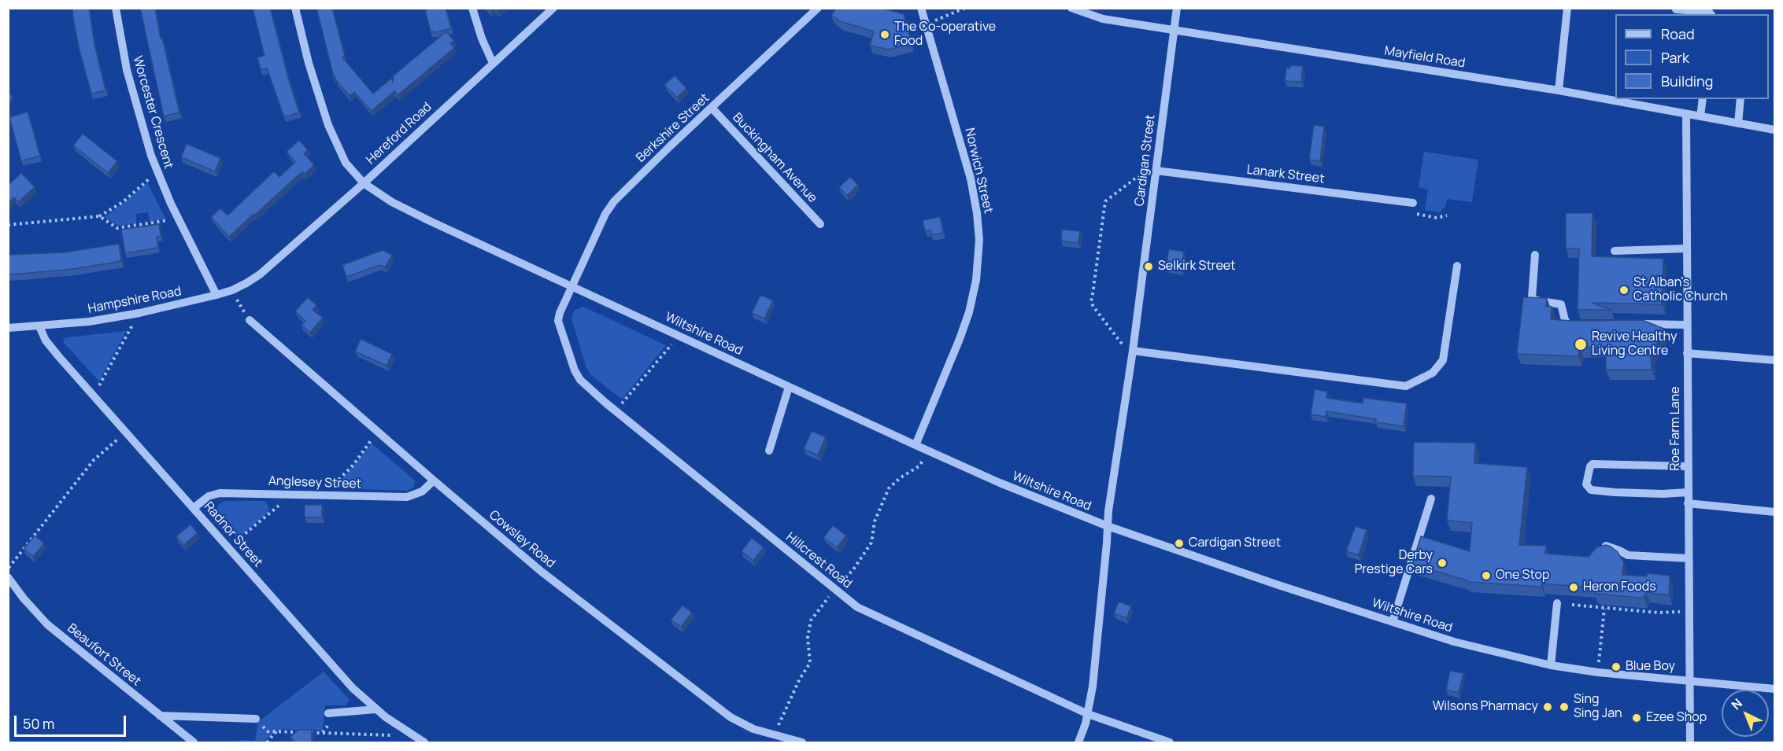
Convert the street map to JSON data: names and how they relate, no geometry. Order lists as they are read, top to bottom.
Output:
{
  "streets": {
    "street": [
      "Mayfield Road",
      "Worcester Crescent",
      "Berkshire Street",
      "Hereford Road",
      "Buckingham Avenue",
      "Cardigan Street",
      "Norwich Street",
      "Lanark Street",
      "Hampshire Road",
      "Wiltshire Road",
      "Roe Farm Lane",
      "Anglesey Street",
      "Radnor Street",
      "Cowsley Road",
      "Hillcrest Road",
      "Beaufort Street"
    ]
  },
  "crossings": [
    ["Mayfield Road", "Cardigan Street"],
    ["Mayfield Road", "Roe Farm Lane"],
    ["Worcester Crescent", "Hampshire Road"],
    ["Berkshire Street", "Buckingham Avenue"],
    ["Berkshire Street", "Wiltshire Road"],
    ["Berkshire Street", "Hillcrest Road"],
    ["Hereford Road", "Hampshire Road"],
    ["Hereford Road", "Wiltshire Road"],
    ["Cardigan Street", "Lanark Street"],
    ["Cardigan Street", "Wiltshire Road"],
    ["Cardigan Street", "Hillcrest Road"],
    ["Norwich Street", "Wiltshire Road"],
    ["Hampshire Road", "Radnor Street"],
    ["Wiltshire Road", "Roe Farm Lane"],
    ["Wiltshire Road", "Hillcrest Road"],
    ["Anglesey Street", "Radnor Street"],
    ["Anglesey Street", "Cowsley Road"]
  ],
  "places": [
    "The Co-operative Food",
    "Selkirk Street",
    "St Alban's Catholic Church",
    "Revive Healthy Living Centre",
    "Cardigan Street",
    "Derby Prestige Cars",
    "One Stop",
    "Heron Foods",
    "Blue Boy",
    "Wilsons Pharmacy",
    "Sing Sing Jan",
    "Ezee Shop"
  ],
  "legend": ["Road", "Park", "Building"],
  "scale_bar": "50 m",
  "north": "top left"
}
